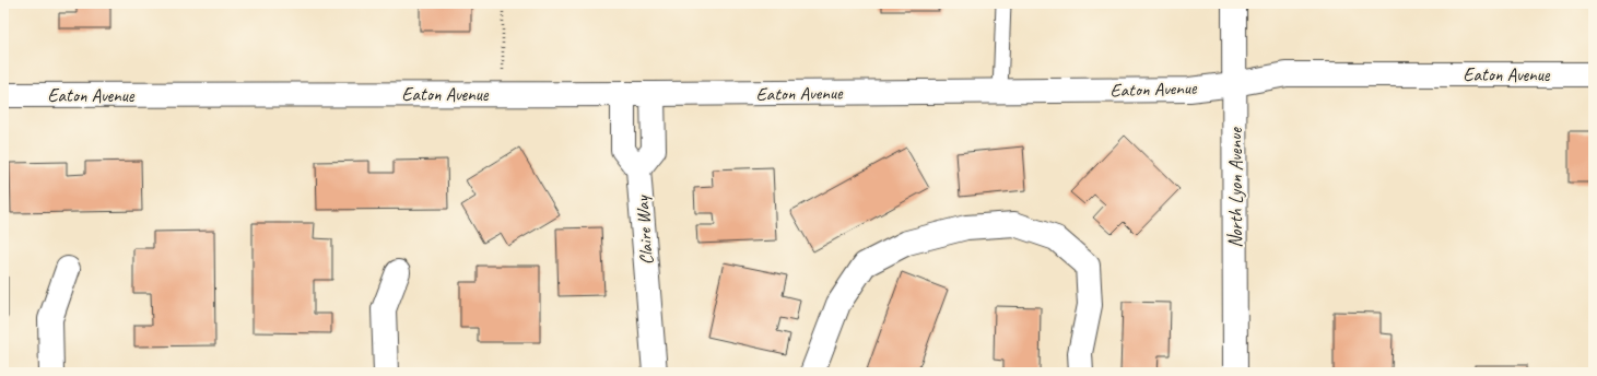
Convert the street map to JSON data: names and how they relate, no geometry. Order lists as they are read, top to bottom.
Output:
{
  "streets": {
    "street": ["Eaton Avenue", "North Lyon Avenue", "Claire Way"]
  },
  "crossings": [
    ["Eaton Avenue", "North Lyon Avenue"],
    ["Eaton Avenue", "Claire Way"]
  ]
}
